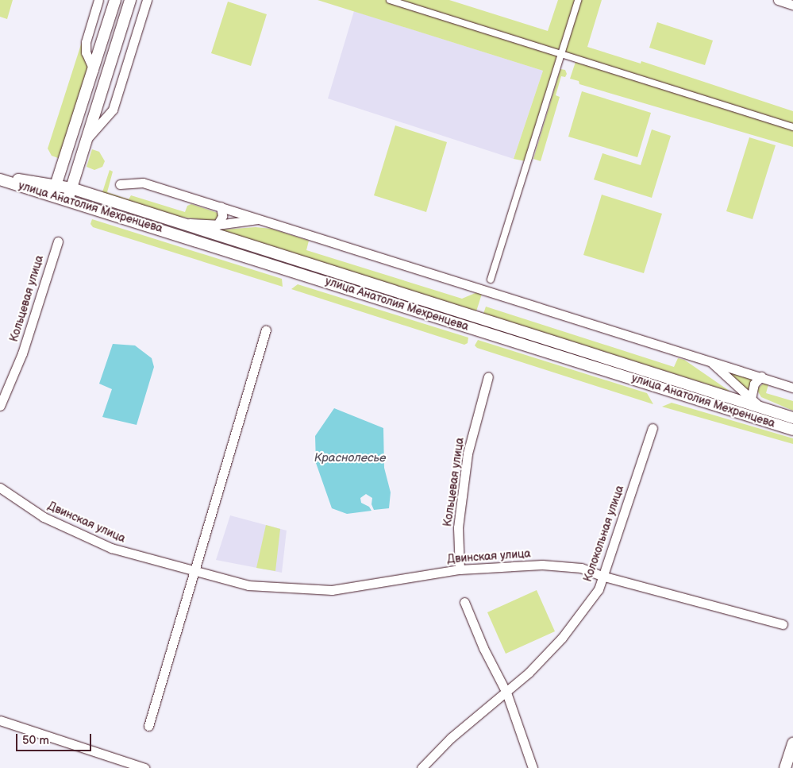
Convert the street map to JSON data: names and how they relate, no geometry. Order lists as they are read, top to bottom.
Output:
{
  "streets": {
    "street": [
      "улица Анатолия Мехренцева",
      "Кольцевая улица",
      "Двинская улица",
      "Колокольная улица"
    ]
  },
  "crossings": [
    ["Кольцевая улица", "Двинская улица"],
    ["Двинская улица", "Колокольная улица"]
  ],
  "water": ["Краснолесье"],
  "scale_bar": "50 m"
}
